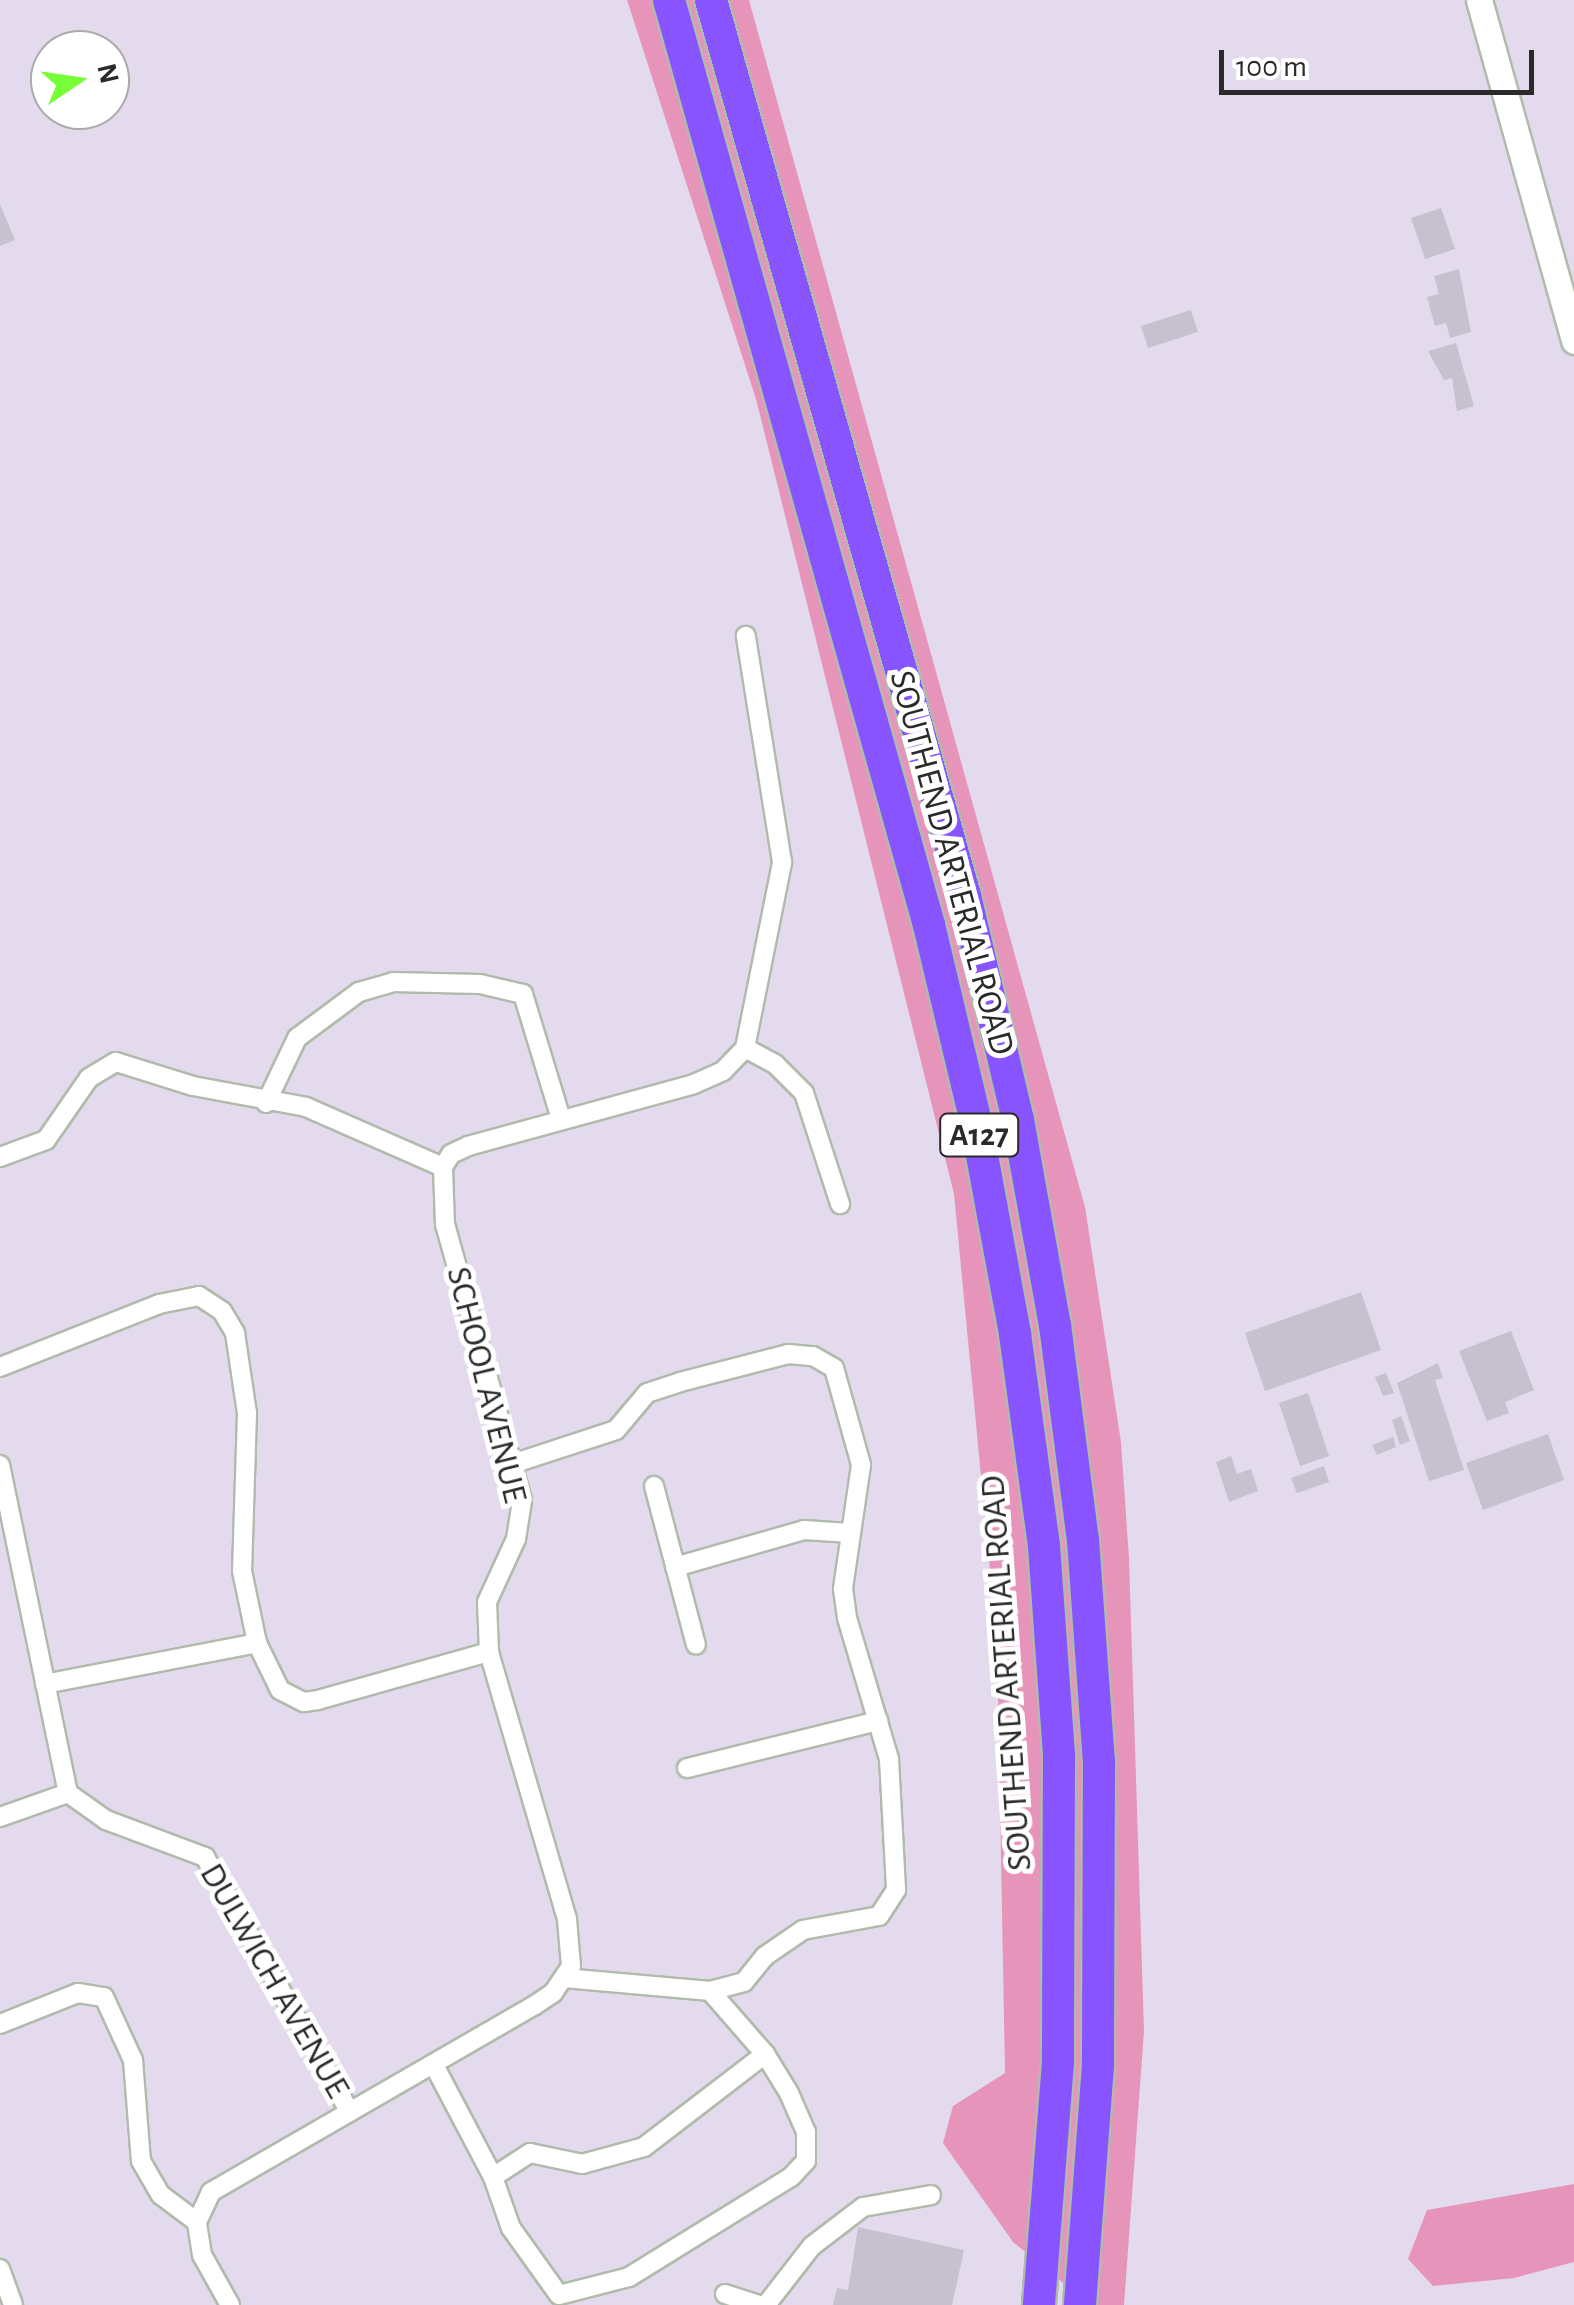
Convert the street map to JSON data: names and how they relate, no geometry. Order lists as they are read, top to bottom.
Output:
{
  "streets": {
    "highway": ["SOUTHEND ARTERIAL ROAD", "A127"],
    "street": ["SCHOOL AVENUE", "DULWICH AVENUE"]
  },
  "scale_bar": "100 m",
  "north": "right"
}
